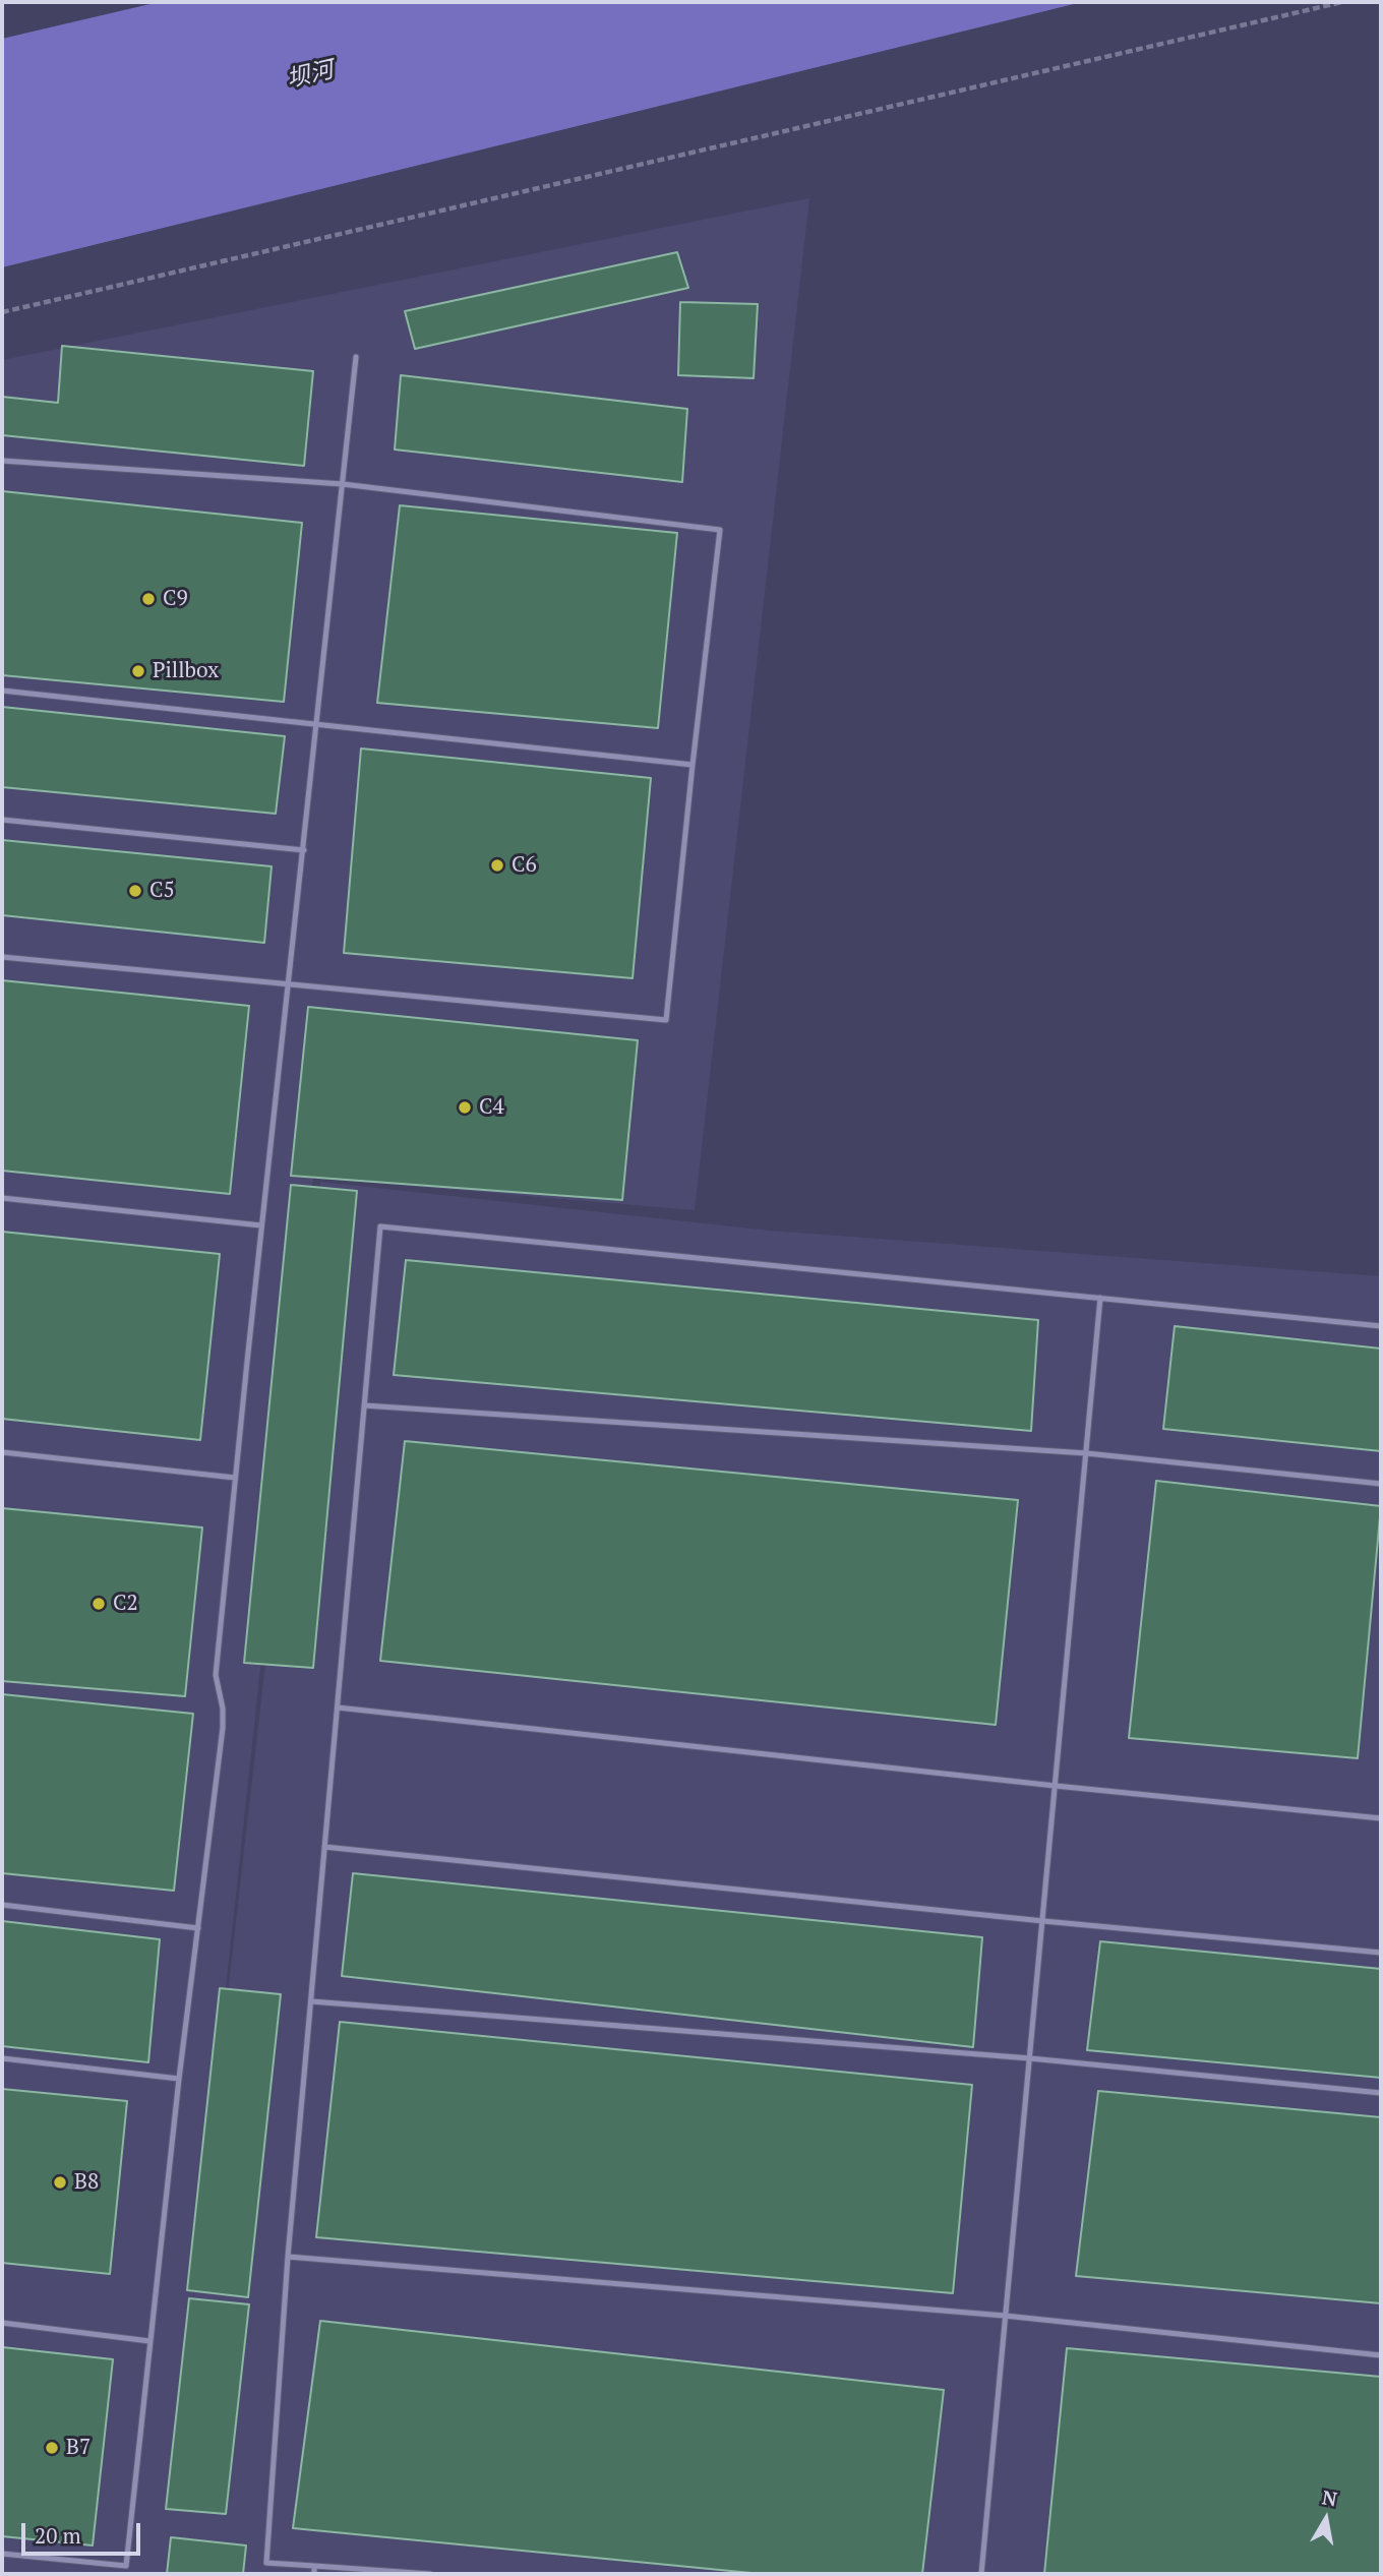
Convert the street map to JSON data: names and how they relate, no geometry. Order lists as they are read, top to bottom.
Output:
{
  "water": ["坝河"],
  "places": [
    "C9",
    "Pillbox",
    "C6",
    "C5",
    "C4",
    "C2",
    "B8",
    "B7"
  ],
  "scale_bar": "20 m",
  "north": "top"
}
